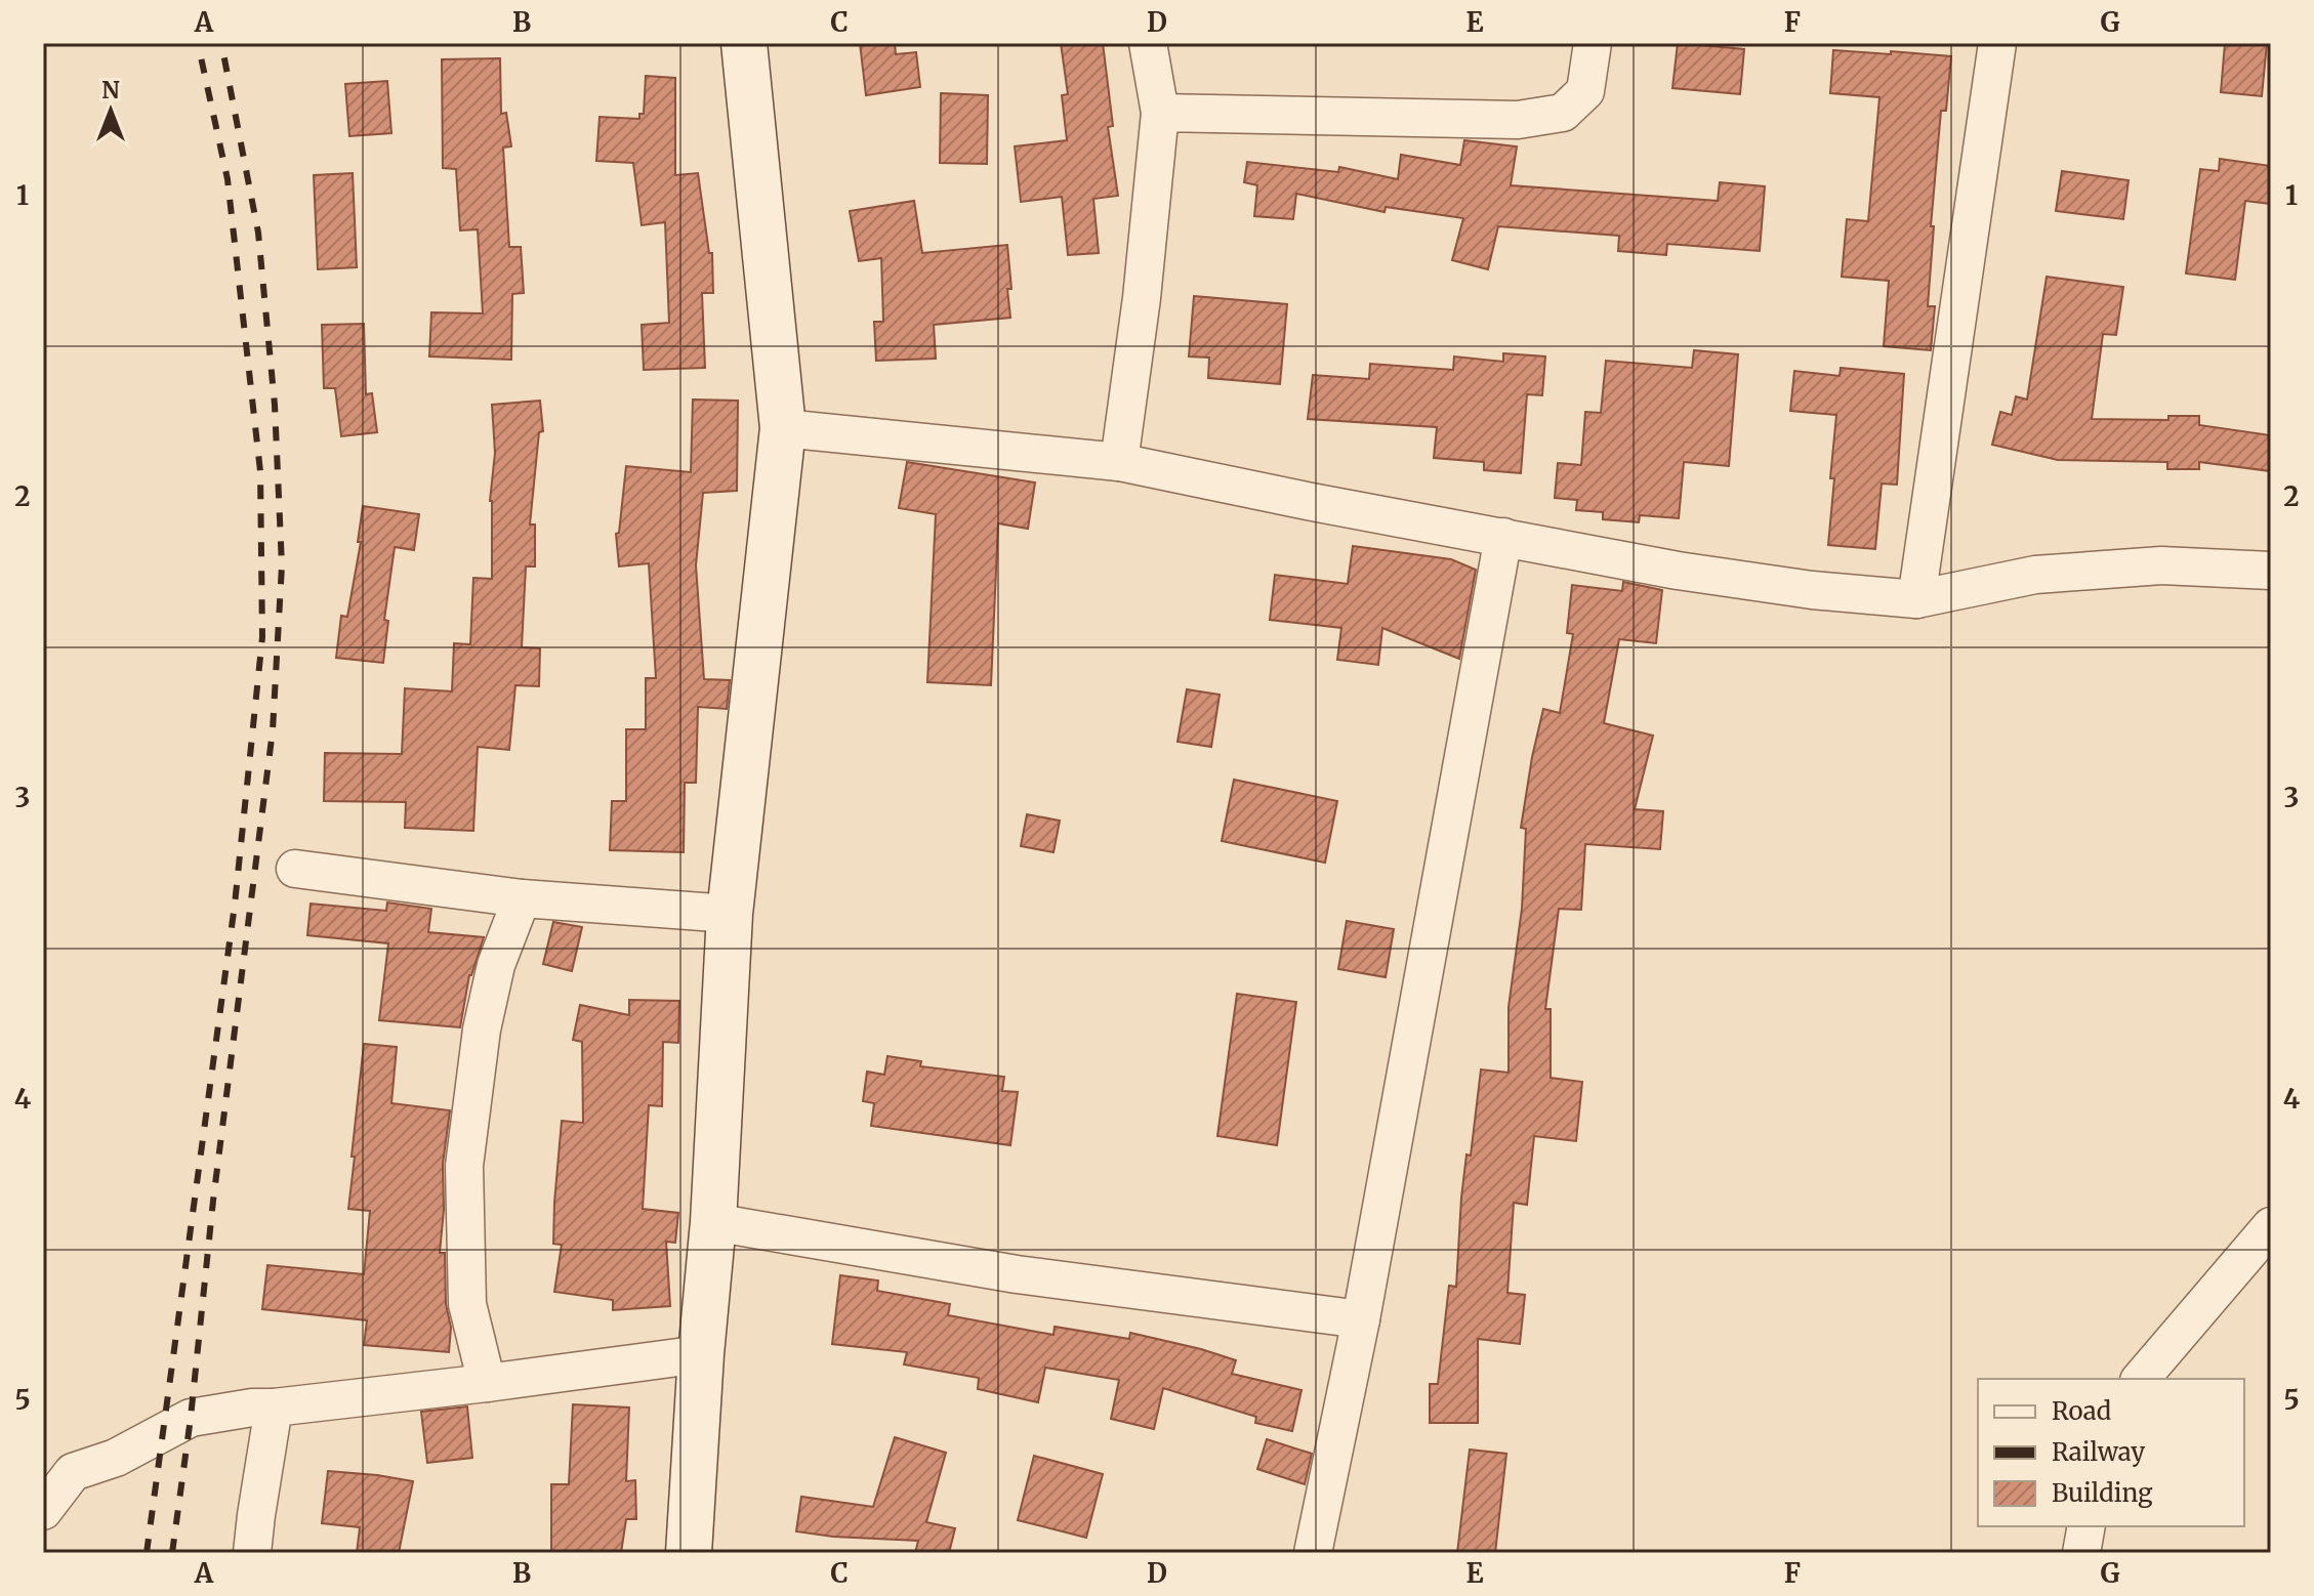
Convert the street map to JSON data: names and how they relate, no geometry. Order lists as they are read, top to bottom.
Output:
{
  "legend": ["Road", "Railway", "Building"],
  "north": "top",
  "grid": {
    "columns": [
      "A",
      "B",
      "C",
      "D",
      "E",
      "F",
      "G"
    ],
    "rows": [
      "1",
      "2",
      "3",
      "4",
      "5"
    ]
  }
}
